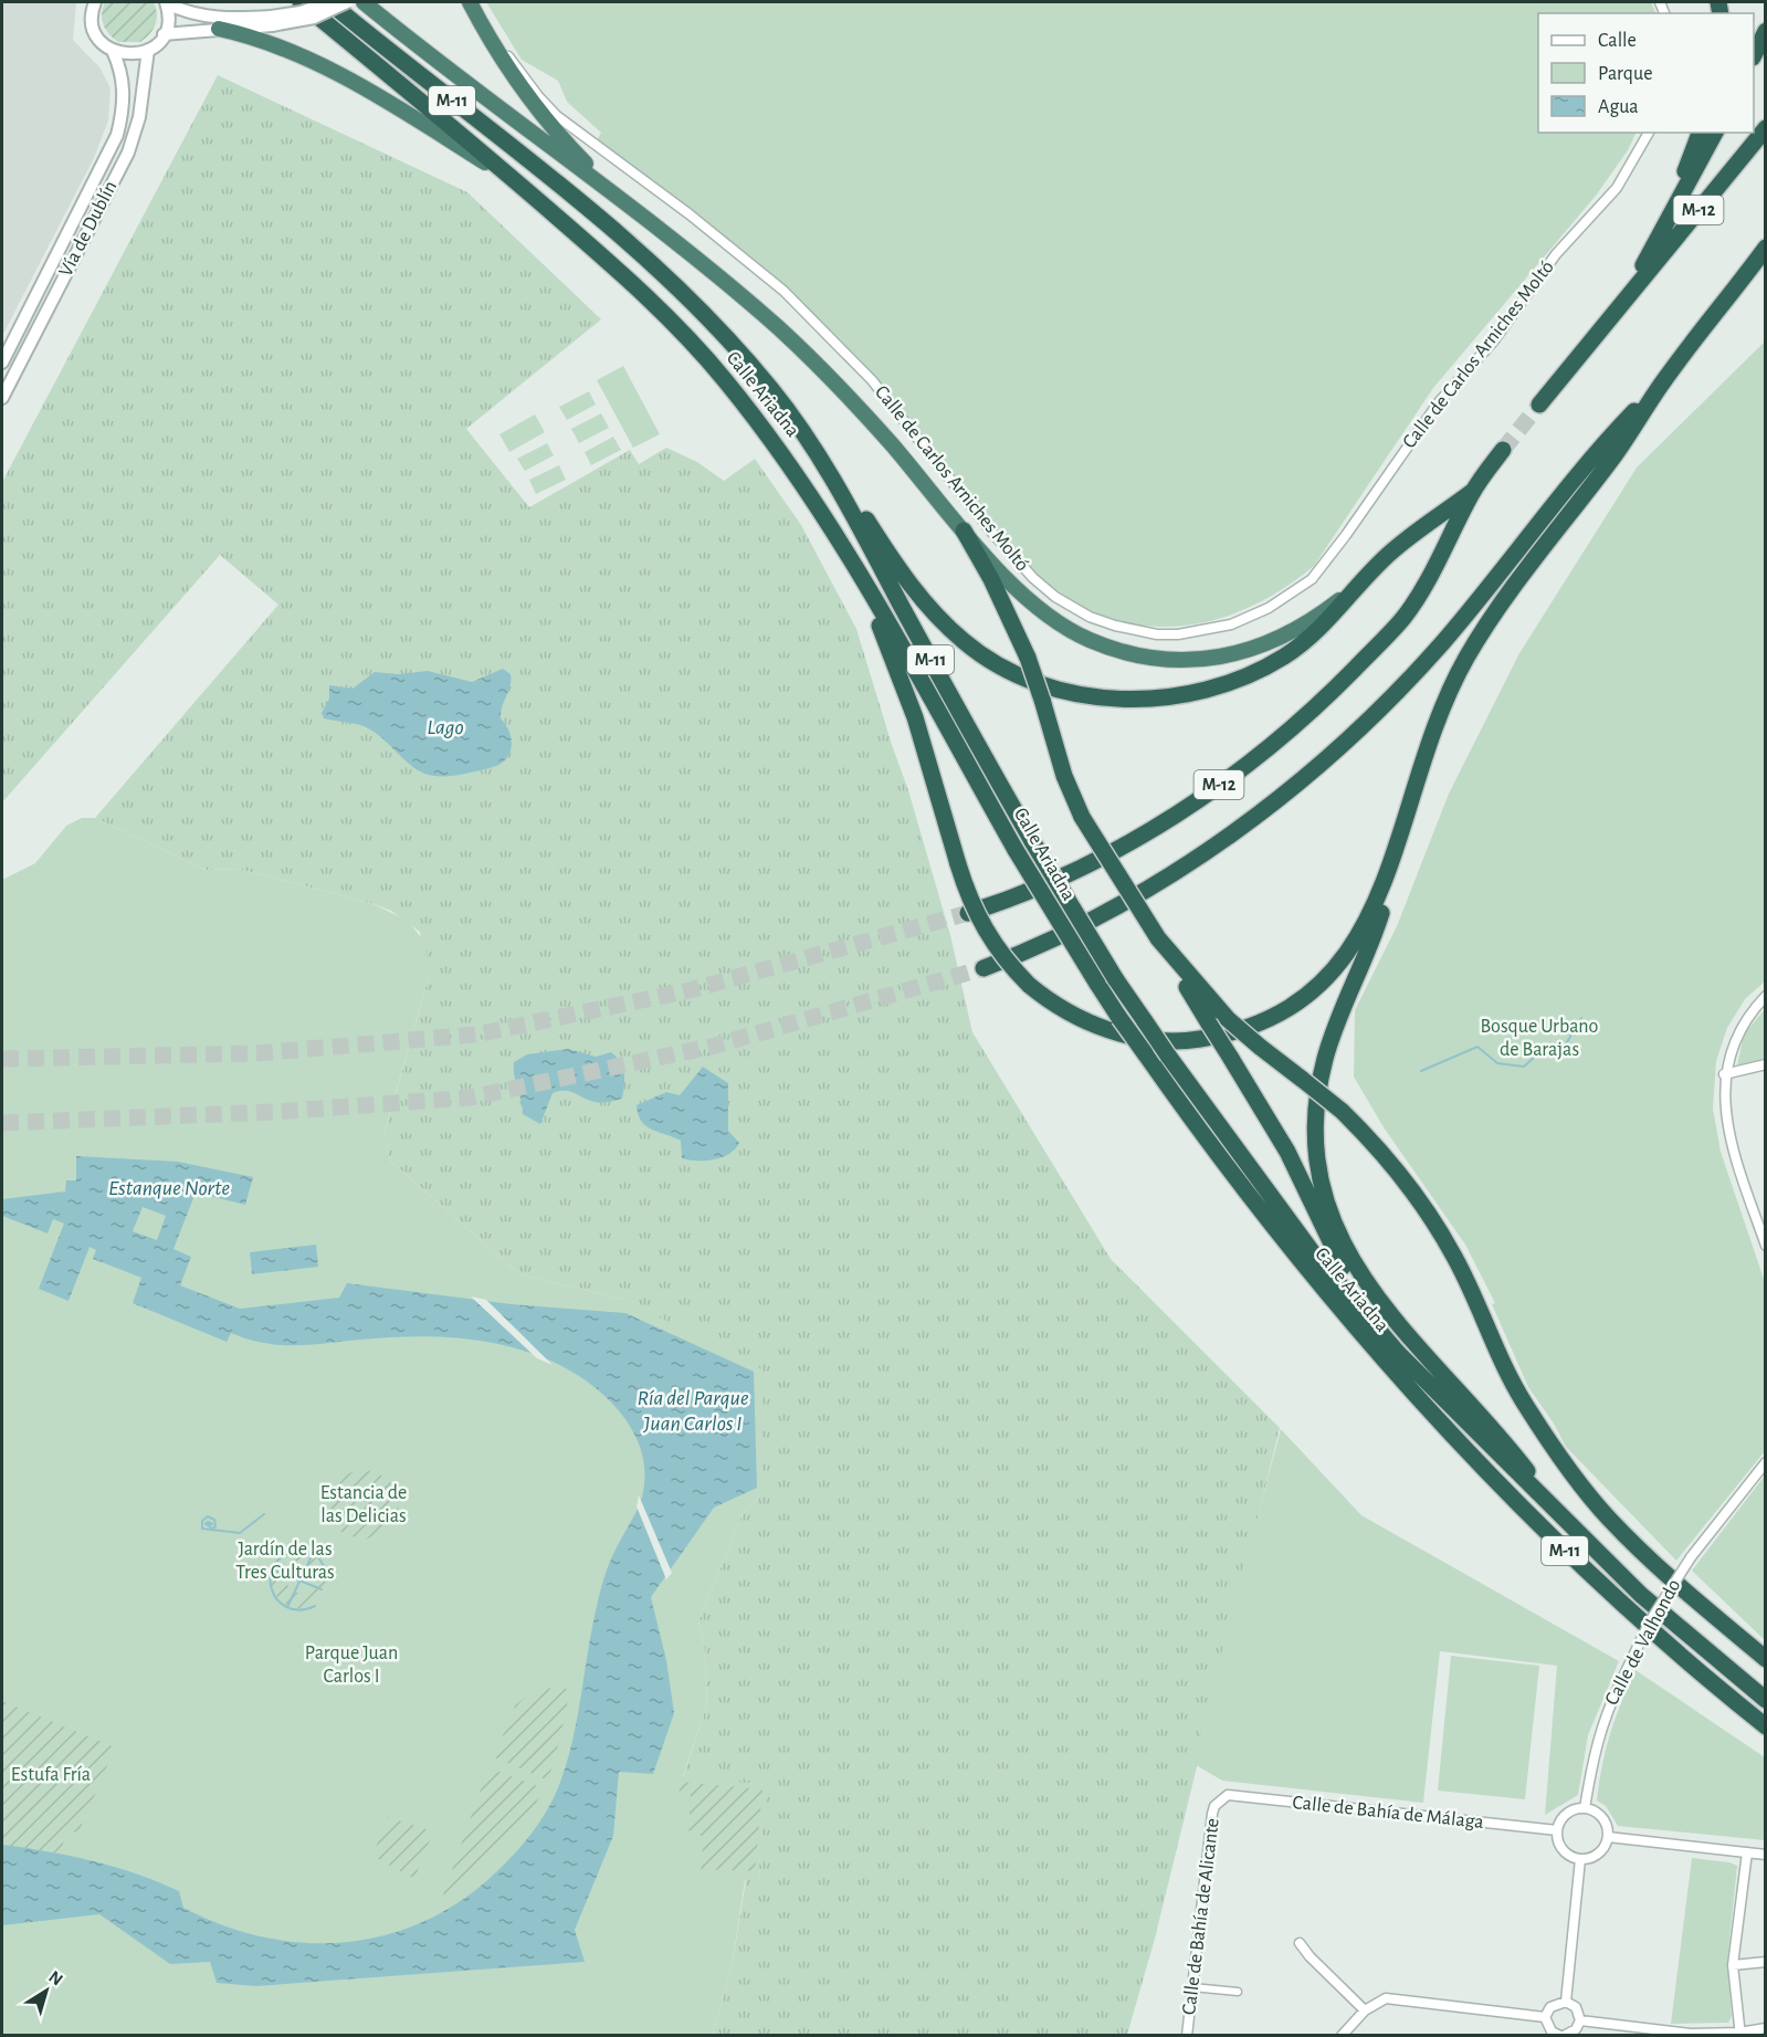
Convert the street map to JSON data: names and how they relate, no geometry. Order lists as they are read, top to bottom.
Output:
{
  "streets": {
    "highway": ["M-11", "M-12", "Calle Ariadna"],
    "street": [
      "Vía de Dublín",
      "Calle de Carlos Arniches Moltó",
      "Calle de Valhondo",
      "Calle de Bahía de Málaga",
      "Calle de Bahía de Alicante"
    ]
  },
  "crossings": [
    ["Calle de Valhondo", "Calle de Bahía de Málaga"],
    ["Calle de Bahía de Málaga", "Calle de Bahía de Alicante"]
  ],
  "water": ["Lago", "Estanque Norte", "Ría del Parque Juan Carlos I"],
  "parks": [
    "Bosque Urbano de Barajas",
    "Estancia de las Delicias",
    "Jardín de las Tres Culturas",
    "Parque Juan Carlos I",
    "Estufa Fría"
  ],
  "legend": ["Calle", "Parque", "Agua"],
  "north": "top right"
}
